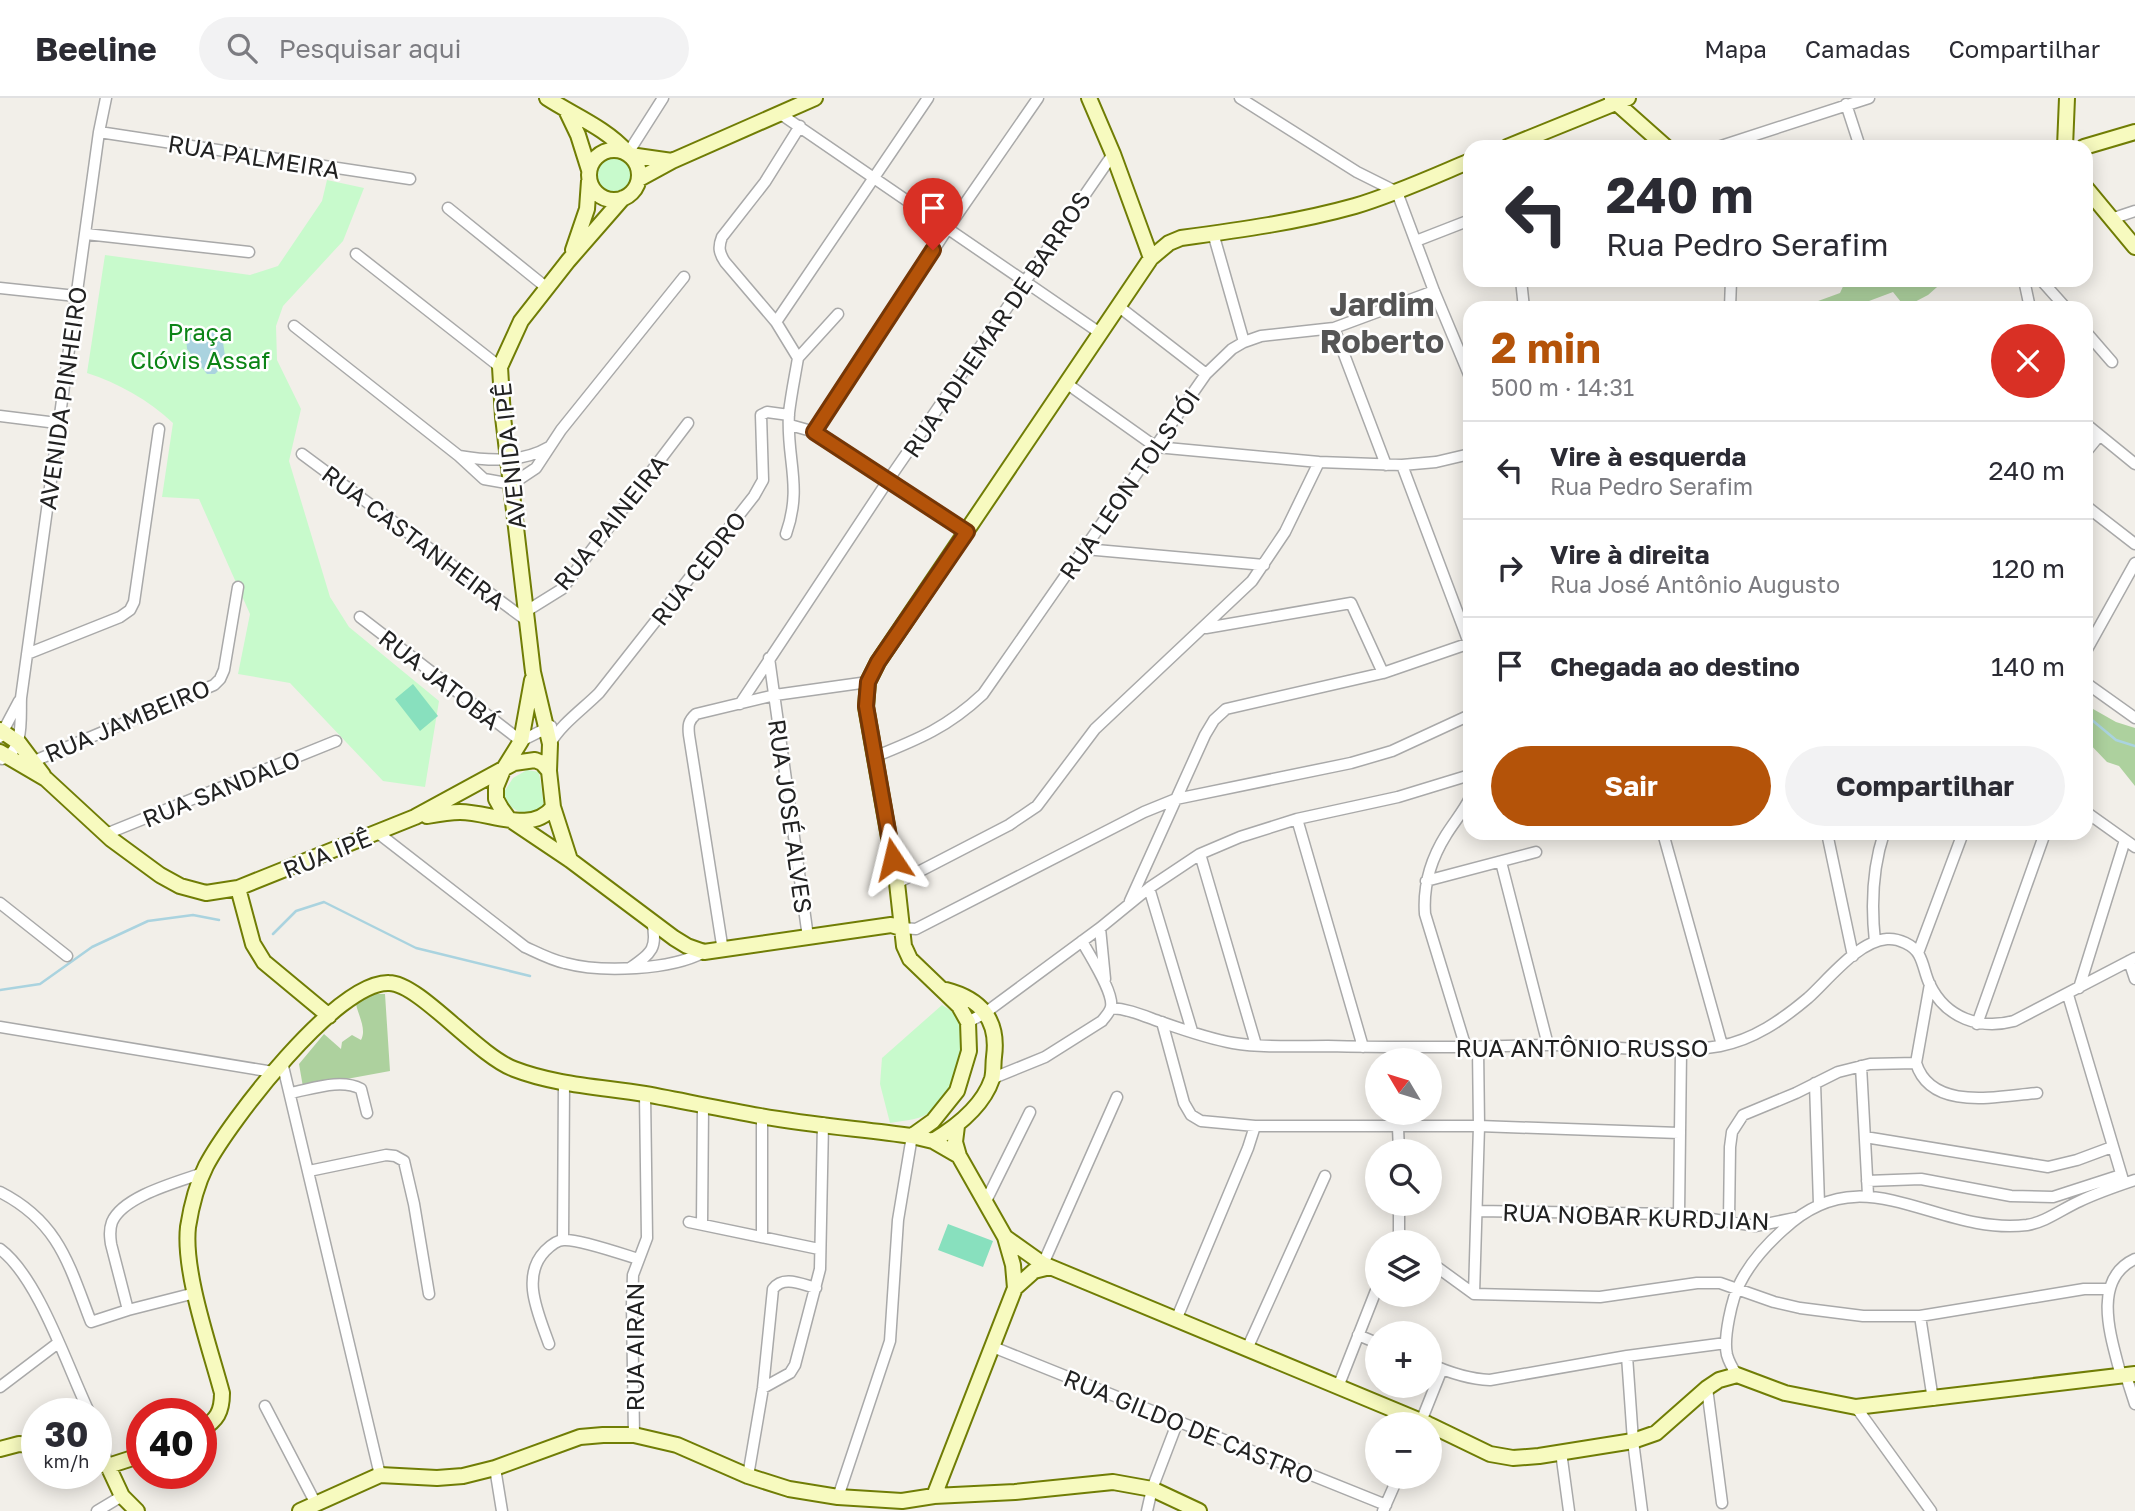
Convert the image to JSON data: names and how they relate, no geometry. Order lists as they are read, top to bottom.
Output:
{
  "streets": {
    "street": [
      "RUA PALMEIRA",
      "RUA ADHEMAR DE BARROS",
      "AVENIDA PINHEIRO",
      "AVENIDA IPÊ",
      "RUA LEON TOLSTÓI",
      "RUA PAINEIRA",
      "RUA CASTANHEIRA",
      "RUA CEDRO",
      "RUA JATOBÁ",
      "RUA JAMBEIRO",
      "RUA SANDALO",
      "RUA JOSÉ ALVES",
      "RUA IPÊ",
      "RUA ANTÔNIO RUSSO",
      "RUA NOBAR KURDJIAN",
      "RUA AIRAN",
      "RUA GILDO DE CASTRO"
    ]
  },
  "crossings": [
    ["RUA PALMEIRA", "AVENIDA PINHEIRO"],
    ["RUA ADHEMAR DE BARROS", "RUA JOSÉ ALVES"],
    ["AVENIDA PINHEIRO", "RUA IPÊ"],
    ["AVENIDA IPÊ", "RUA PAINEIRA"],
    ["AVENIDA IPÊ", "RUA CASTANHEIRA"],
    ["AVENIDA IPÊ", "RUA CEDRO"],
    ["AVENIDA IPÊ", "RUA JATOBÁ"],
    ["AVENIDA IPÊ", "RUA IPÊ"],
    ["RUA PAINEIRA", "RUA CASTANHEIRA"],
    ["RUA JAMBEIRO", "RUA IPÊ"],
    ["RUA SANDALO", "RUA IPÊ"]
  ],
  "districts": ["Jardim Roberto"],
  "parks": ["Praça Clóvis Assaf"],
  "north": "top left",
  "page": {
    "header": "Beeline",
    "search": "Pesquisar aqui",
    "nav": ["Mapa", "Camadas", "Compartilhar"],
    "turn": ["240 m", "Rua Pedro Serafim"],
    "heading": ["2 min", "500 m · 14:31"],
    "list": [
      {
        "name": "Vire à esquerda",
        "note": "Rua Pedro Serafim",
        "value": "240 m"
      },
      {
        "name": "Vire à direita",
        "note": "Rua José Antônio Augusto",
        "value": "120 m"
      },
      {
        "name": "Chegada ao destino",
        "value": "140 m"
      }
    ],
    "buttons": ["Sair", "Compartilhar"],
    "map_buttons": ["+", "−"],
    "speed": "30 km/h",
    "limit": "40"
  }
}
